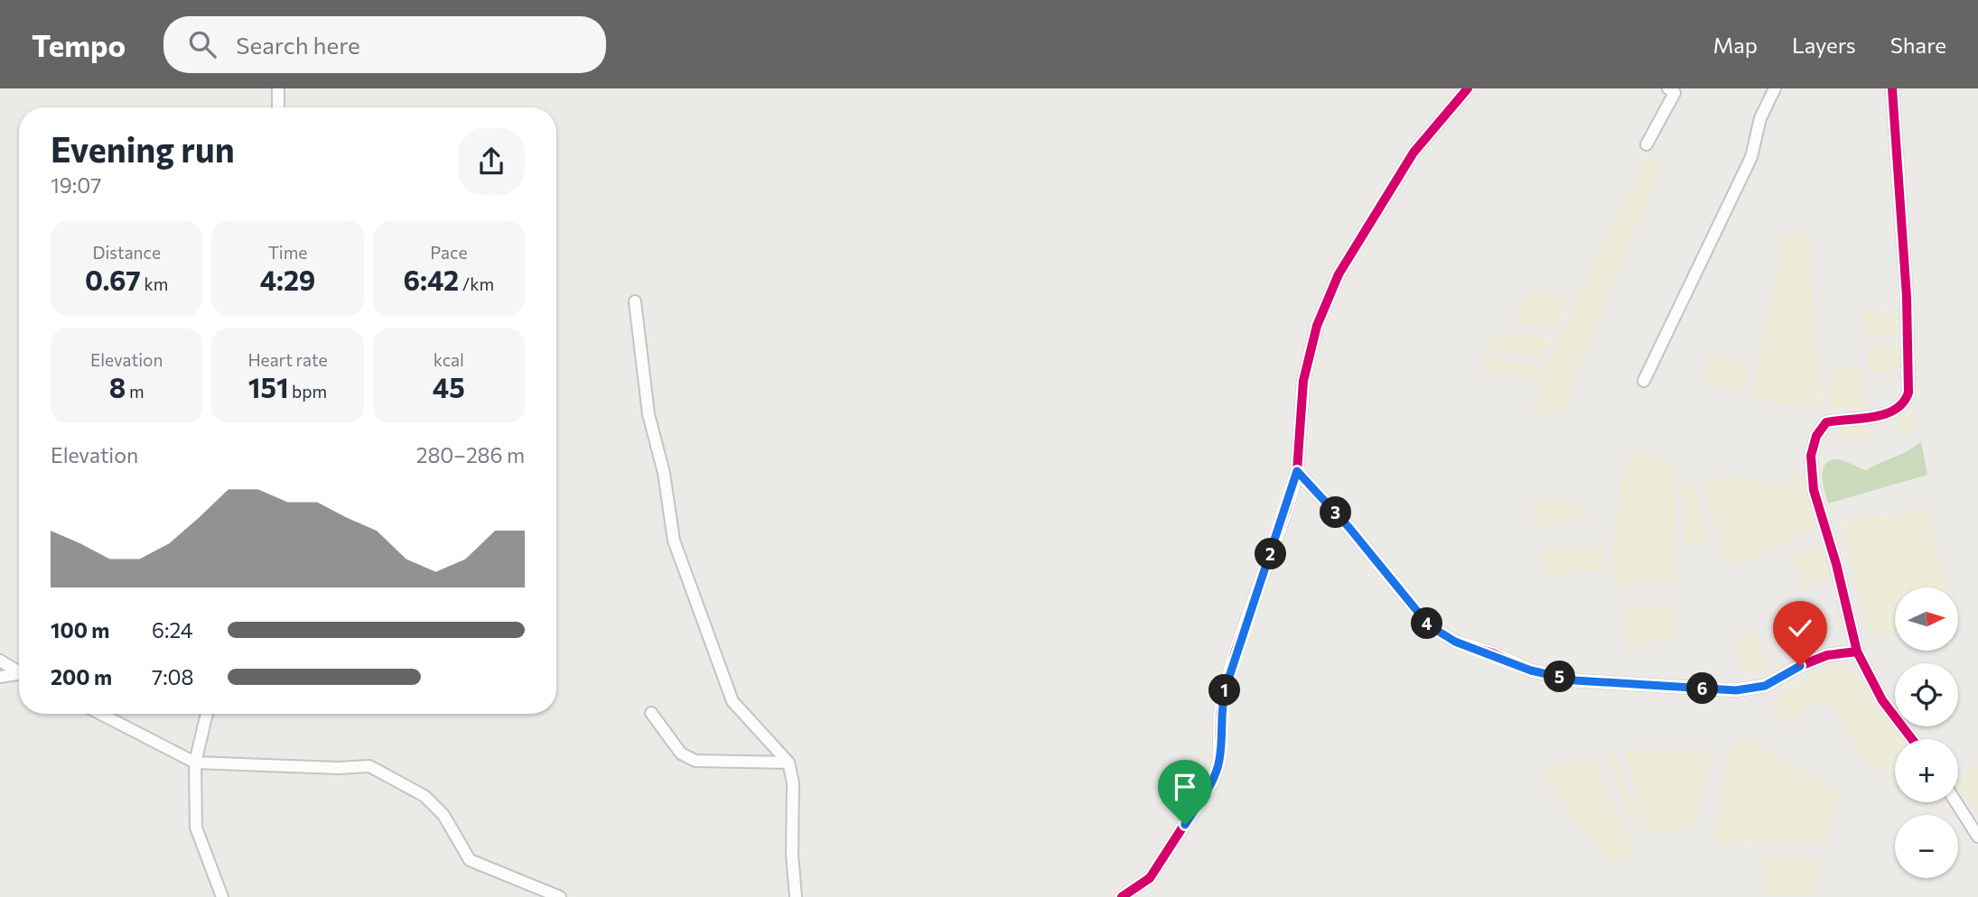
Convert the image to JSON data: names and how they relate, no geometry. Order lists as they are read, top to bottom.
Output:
{
  "north": "right",
  "page": {
    "header": "Tempo",
    "search": "Search here",
    "nav": ["Map", "Layers", "Share"],
    "heading": ["Evening run", "19:07"],
    "stats": [
      ["Distance", "0.67 km"],
      ["Time", "4:29"],
      ["Pace", "6:42 /km"],
      ["Elevation", "8 m"],
      ["Heart rate", "151 bpm"],
      ["kcal", "45"]
    ],
    "chart": ["Elevation", "280–286 m"],
    "pins": [
      "3",
      "2",
      "4",
      "5",
      "6",
      "1"
    ],
    "map_buttons": ["+", "−"],
    "list": [
      {
        "name": "100 m",
        "note": "6:24"
      },
      {
        "name": "200 m",
        "note": "7:08"
      }
    ]
  }
}
